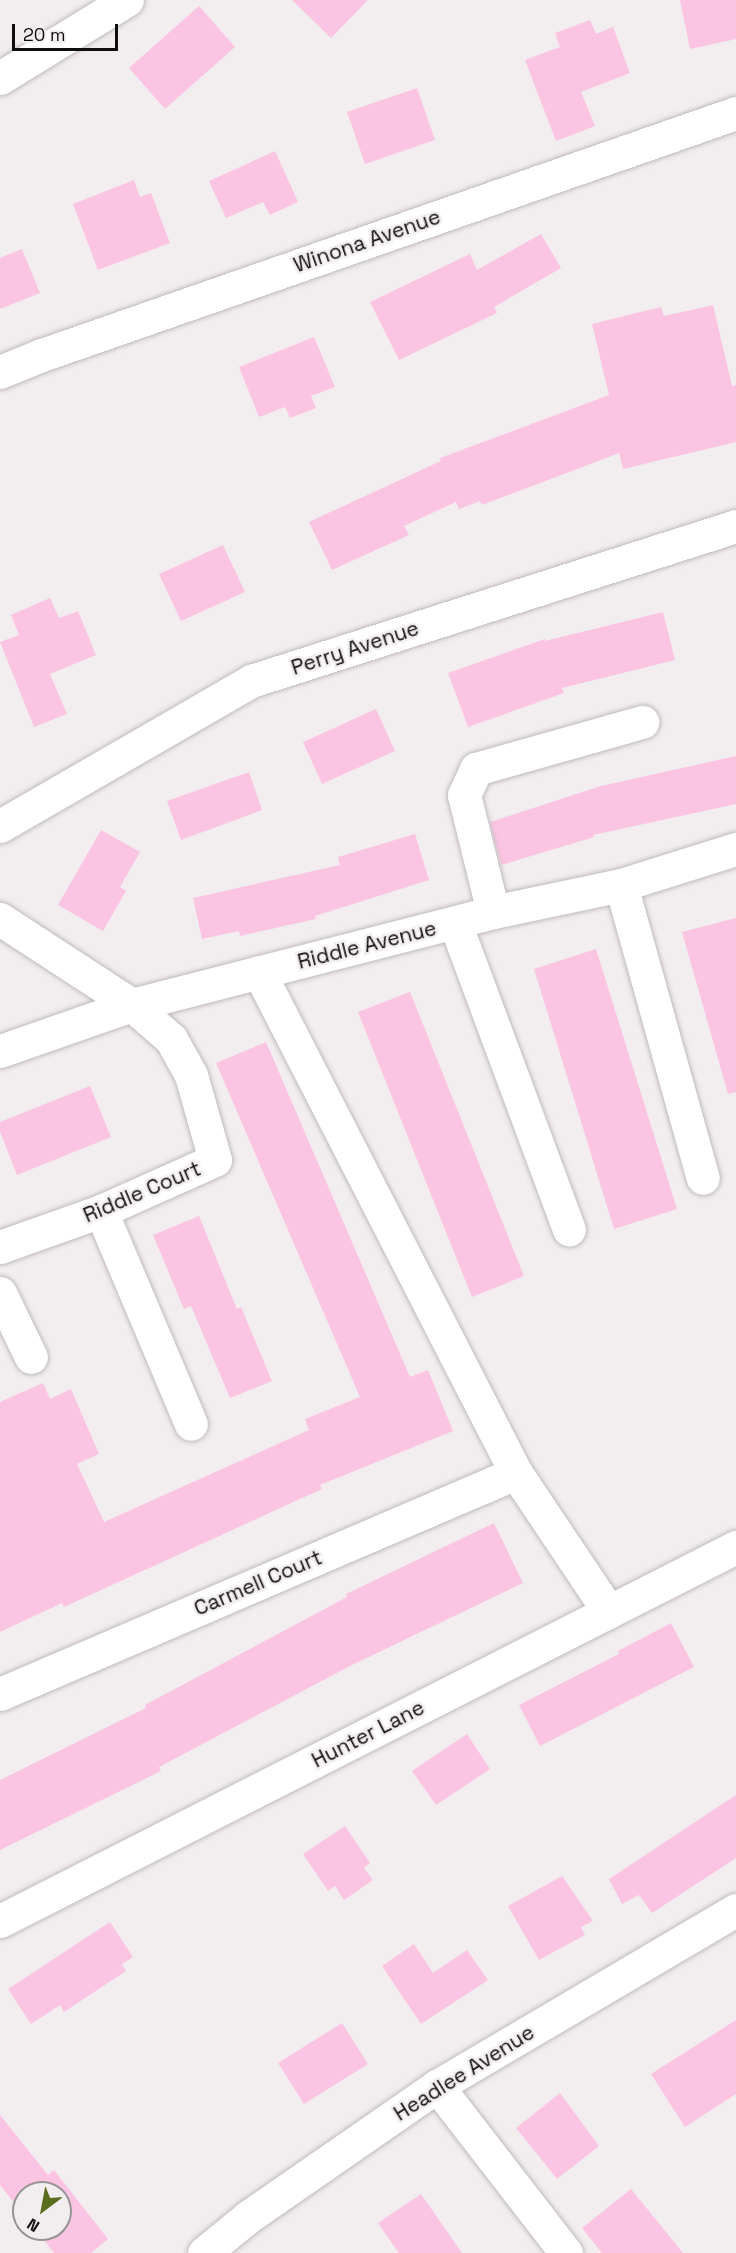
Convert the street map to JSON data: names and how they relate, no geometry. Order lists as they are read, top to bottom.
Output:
{
  "streets": {
    "street": [
      "Winona Avenue",
      "Perry Avenue",
      "Riddle Avenue",
      "Riddle Court",
      "Carmell Court",
      "Hunter Lane",
      "Headlee Avenue"
    ]
  },
  "crossings": [
    ["Riddle Avenue", "Riddle Court"]
  ],
  "scale_bar": "20 m",
  "north": "bottom left"
}
